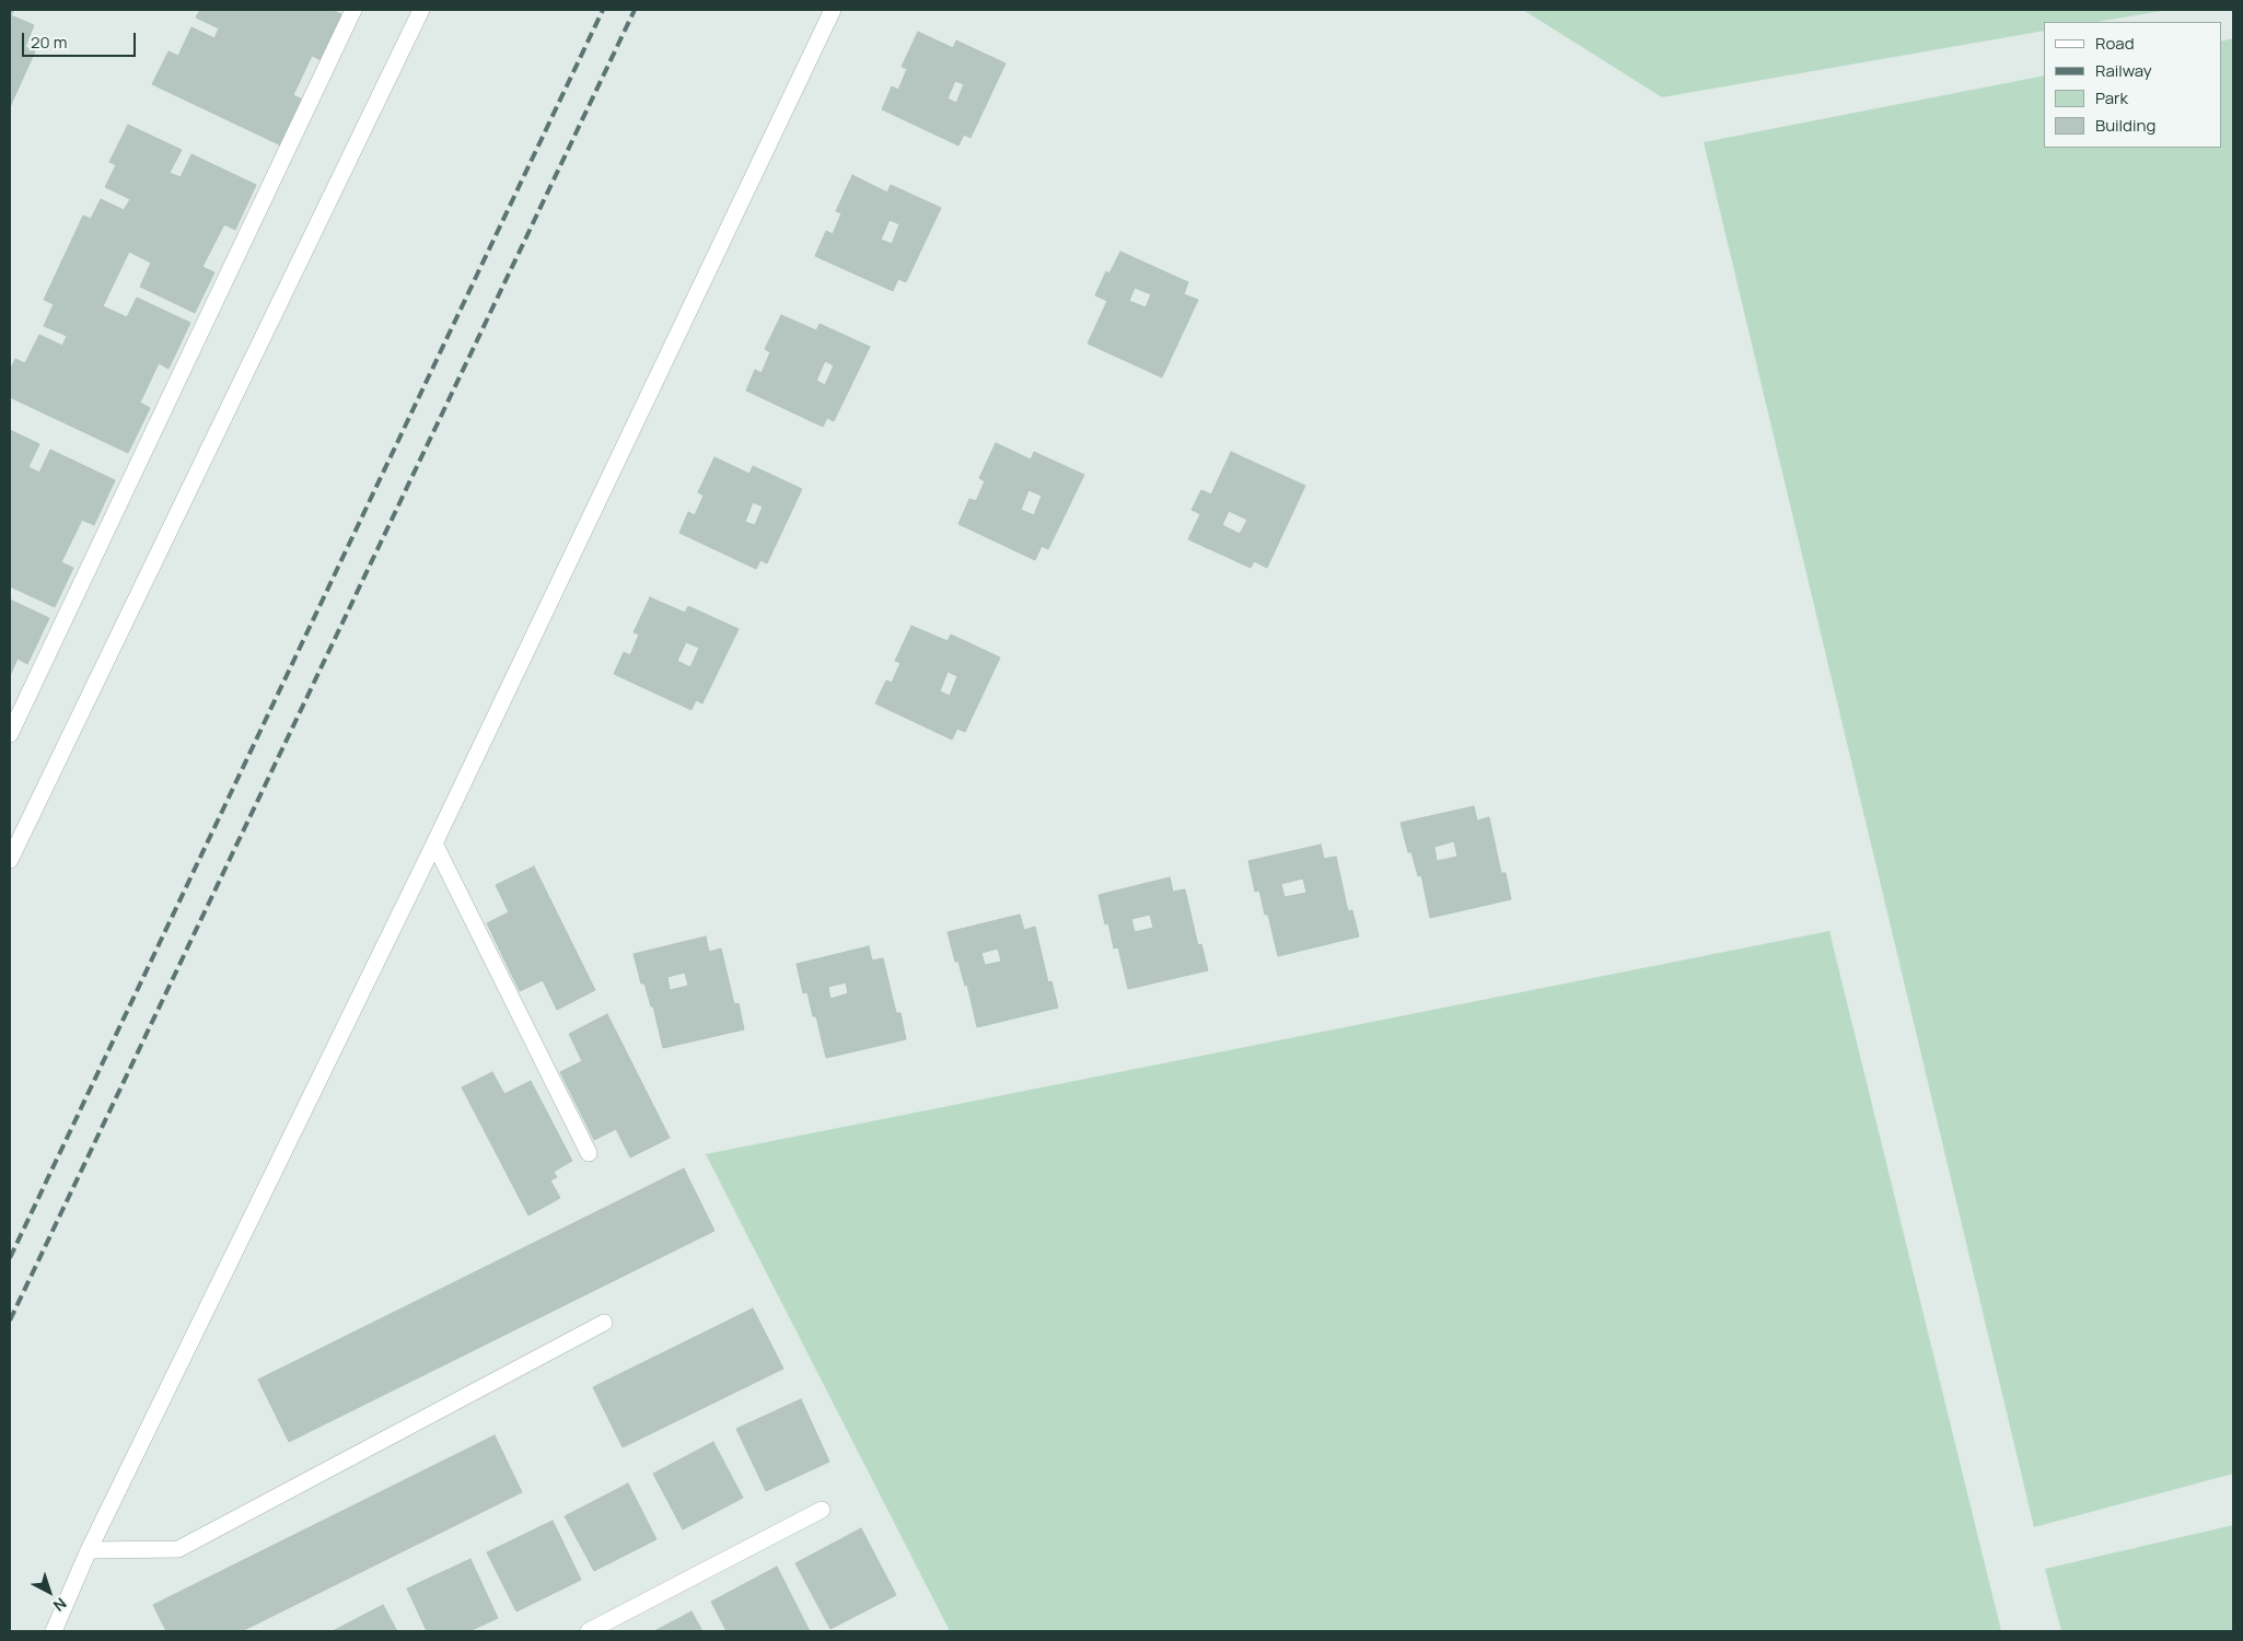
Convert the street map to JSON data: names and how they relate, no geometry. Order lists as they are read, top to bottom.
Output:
{
  "legend": [
    "Road",
    "Railway",
    "Park",
    "Building"
  ],
  "scale_bar": "20 m",
  "north": "bottom right"
}
